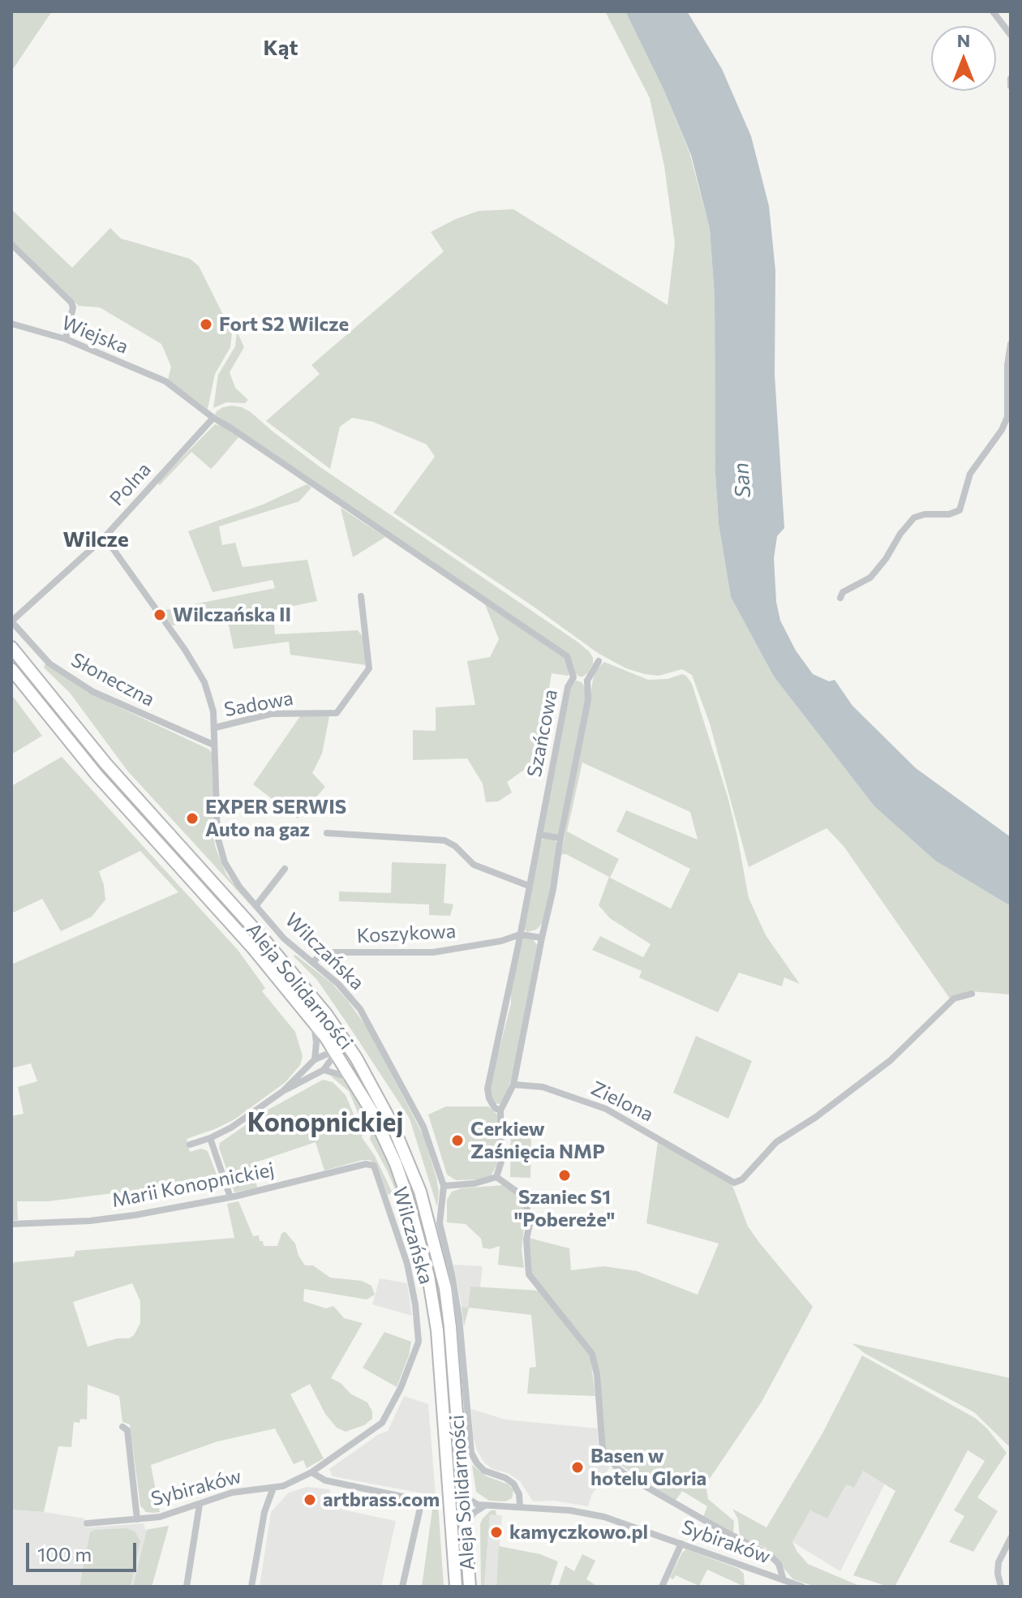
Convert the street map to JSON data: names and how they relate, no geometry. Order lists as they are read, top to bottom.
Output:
{
  "streets": {
    "highway": ["Aleja Solidarności"],
    "street": [
      "Wiejska",
      "Polna",
      "Słoneczna",
      "Sadowa",
      "Szańcowa",
      "Koszykowa",
      "WiIczańska",
      "Zielona",
      "Marii Konopnickiej",
      "Wilczańska",
      "Sybiraków"
    ]
  },
  "crossings": [
    ["Wiejska", "Szańcowa"],
    ["Polna", "Słoneczna"],
    ["Polna", "Szańcowa"],
    ["Polna", "WiIczańska"],
    ["Słoneczna", "WiIczańska"],
    ["Sadowa", "WiIczańska"],
    ["Szańcowa", "Koszykowa"],
    ["Szańcowa", "Zielona"],
    ["Koszykowa", "WiIczańska"],
    ["WiIczańska", "Sybiraków"],
    ["Aleja Solidarności", "Sybiraków"],
    ["Marii Konopnickiej", "Wilczańska"],
    ["Wilczańska", "Sybiraków"]
  ],
  "districts": ["Kąt", "Wilcze", "Konopnickiej"],
  "water": ["San"],
  "places": [
    "Fort S2 Wilcze",
    "Wilczańska II",
    "EXPER SERWIS Auto na gaz",
    "Cerkiew Zaśnięcia NMP",
    "Szaniec S1 \"Pobereże\"",
    "Basen w hotelu Gloria",
    "artbrass.com",
    "kamyczkowo.pl"
  ],
  "scale_bar": "100 m",
  "north": "top"
}
